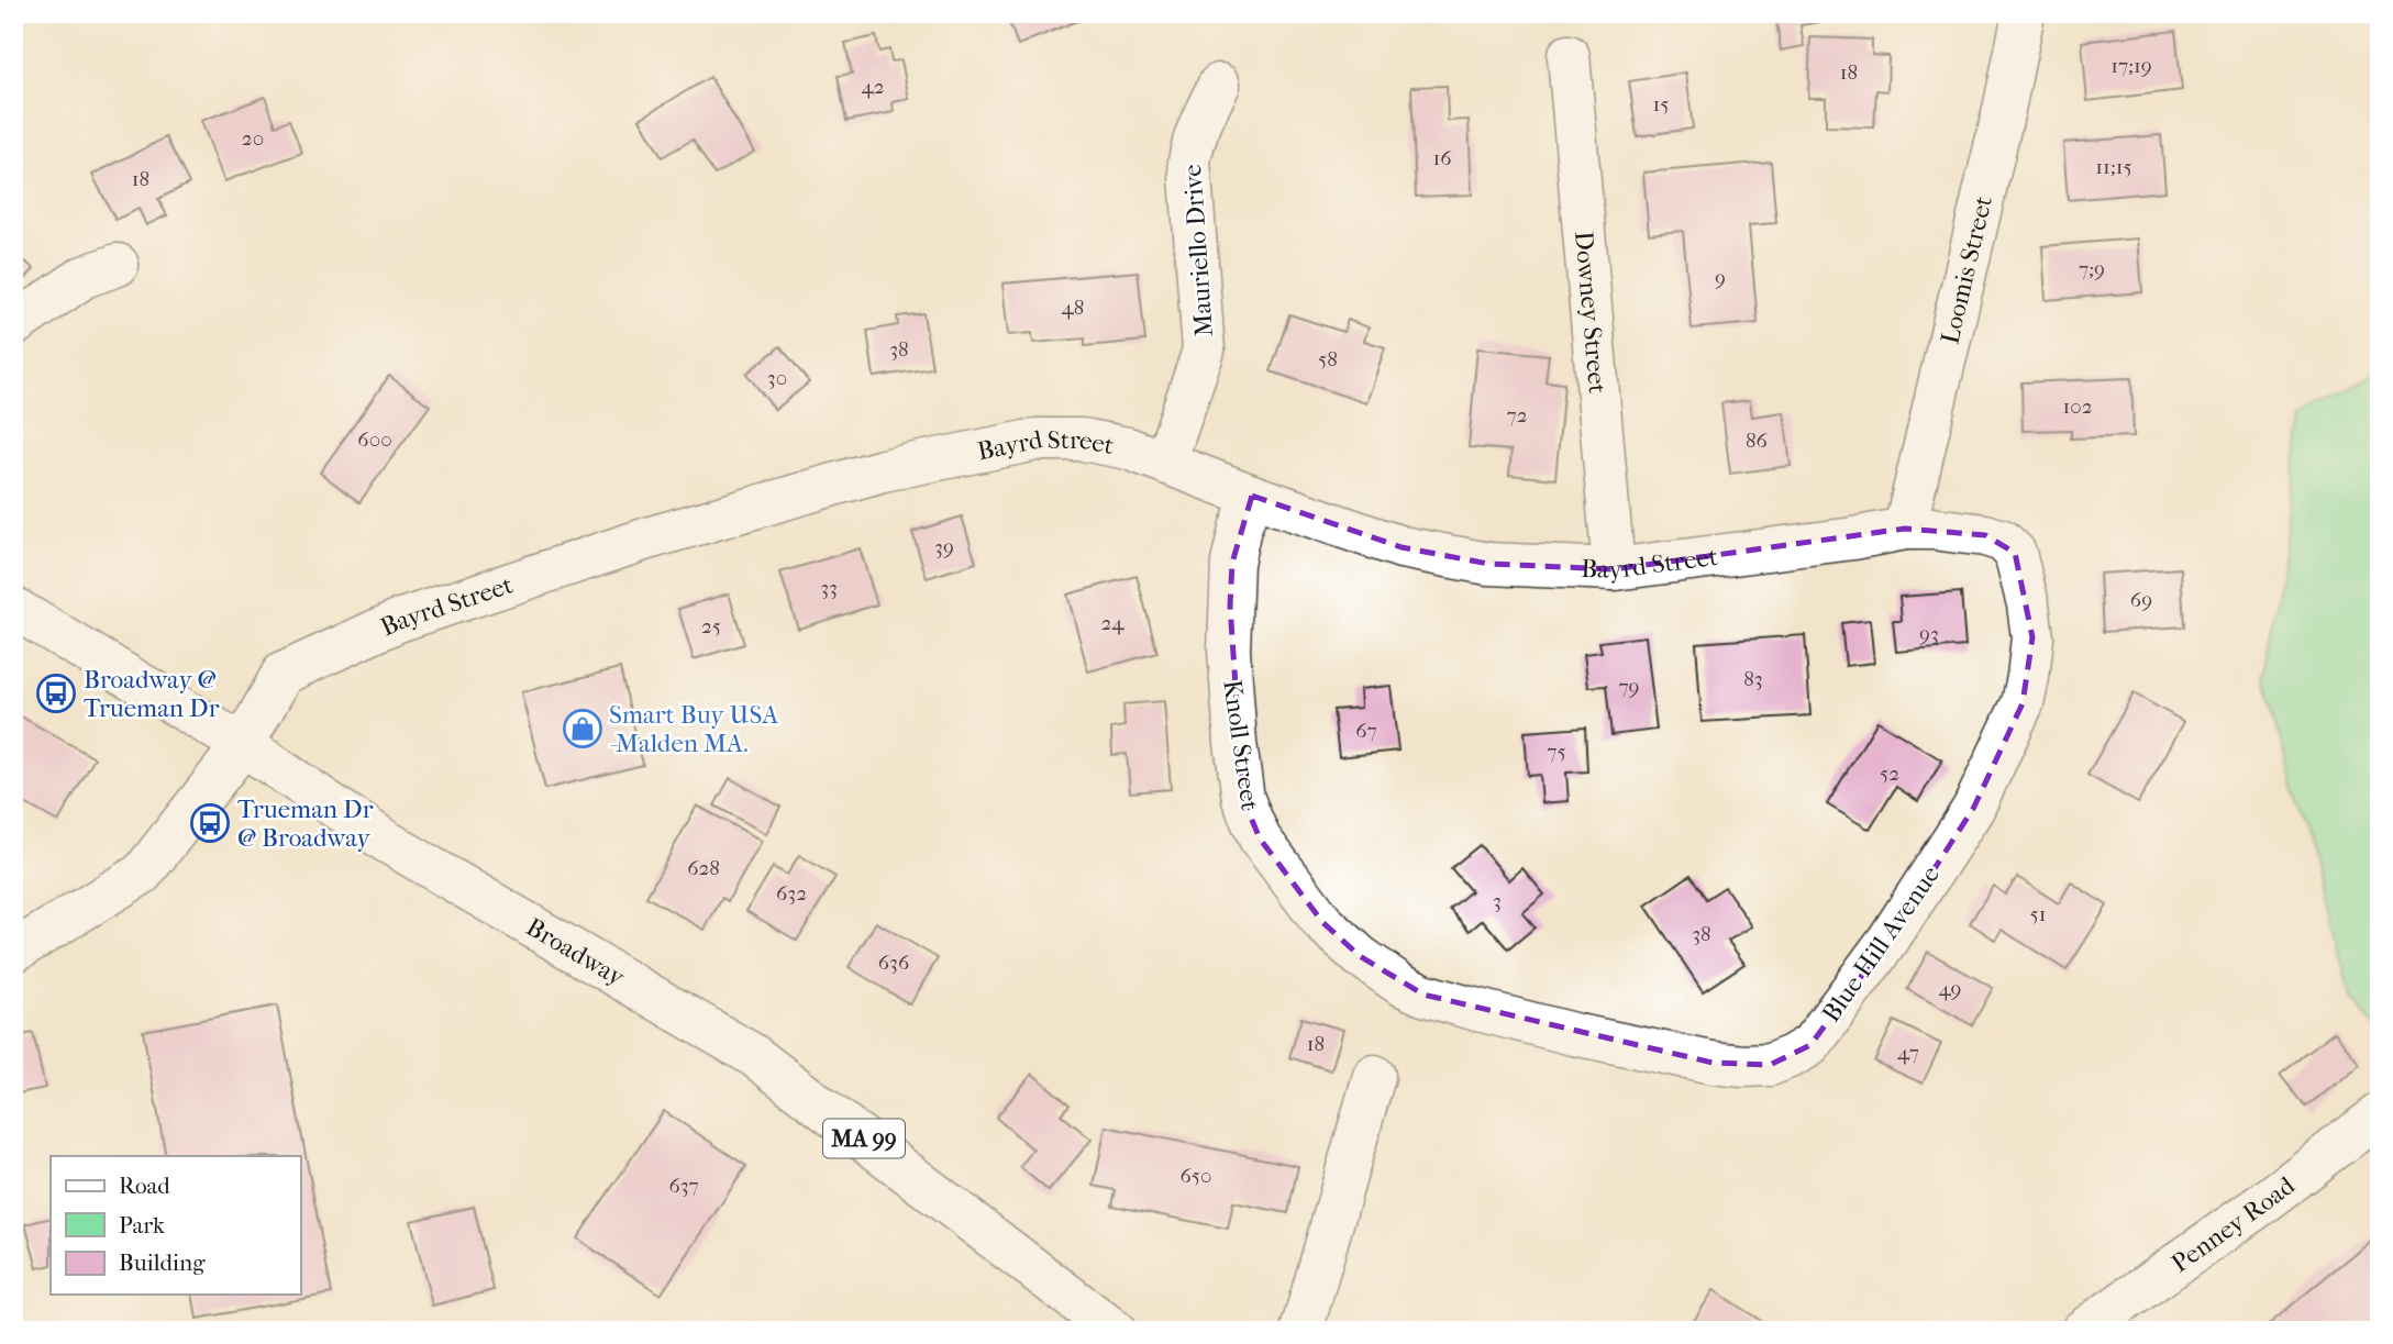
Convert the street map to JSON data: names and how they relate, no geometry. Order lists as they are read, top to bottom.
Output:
{
  "streets": {
    "street": [
      "Mauriello Drive",
      "Loomis Street",
      "Downey Street",
      "Bayrd Street",
      "Knoll Street",
      "Blue Hill Avenue",
      "Broadway",
      "MA 99",
      "Penney Road"
    ]
  },
  "crossings": [
    ["Mauriello Drive", "Bayrd Street"],
    ["Loomis Street", "Bayrd Street"],
    ["Loomis Street", "Blue Hill Avenue"],
    ["Downey Street", "Bayrd Street"],
    ["Bayrd Street", "Knoll Street"],
    ["Bayrd Street", "Blue Hill Avenue"],
    ["Bayrd Street", "Broadway"],
    ["Knoll Street", "Blue Hill Avenue"]
  ],
  "places": {
    "bus stop": ["Broadway @ Trueman Dr", "Trueman Dr @ Broadway"],
    "shop": ["Smart Buy USA -Malden MA."]
  },
  "house_numbers": [
    "17;19",
    "18",
    "42",
    "15",
    "20",
    "16",
    "11;15",
    "18",
    "7;9",
    "9",
    "48",
    "38",
    "58",
    "30",
    "102",
    "72",
    "600",
    "86",
    "39",
    "33",
    "69",
    "24",
    "25",
    "93",
    "83",
    "79",
    "67",
    "75",
    "52",
    "628",
    "632",
    "3",
    "51",
    "38",
    "636",
    "49",
    "18",
    "47",
    "650",
    "637"
  ],
  "legend": ["Road", "Park", "Building"]
}
